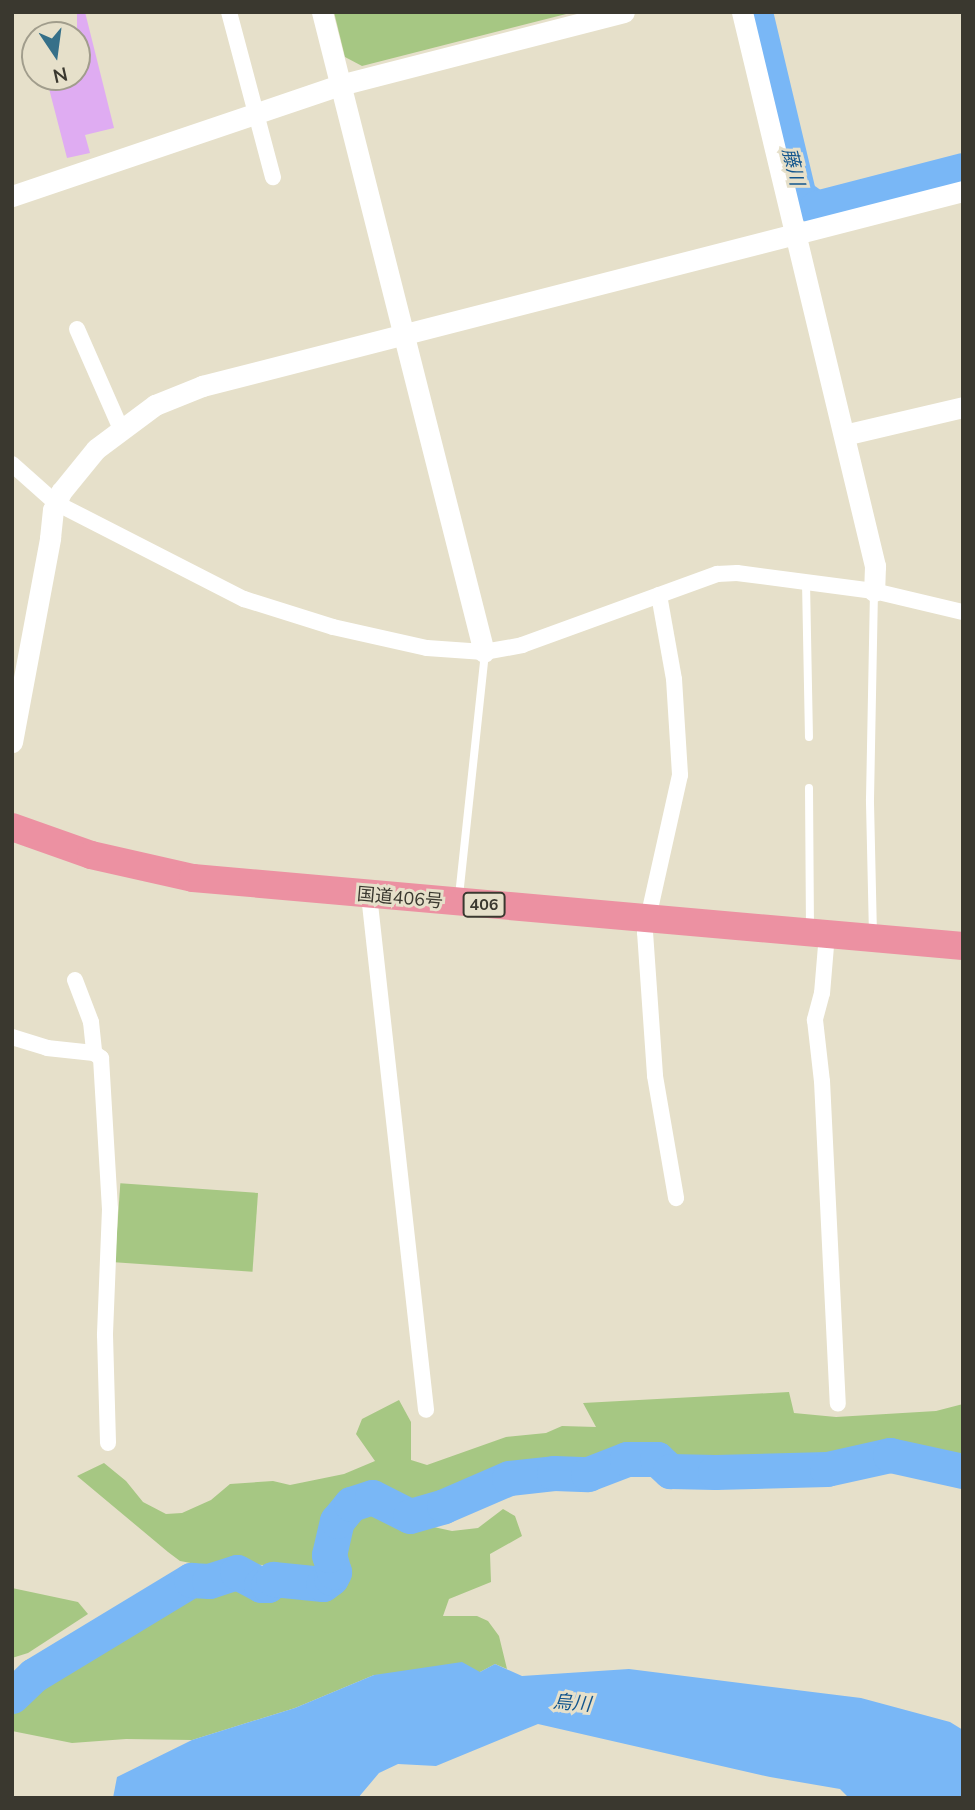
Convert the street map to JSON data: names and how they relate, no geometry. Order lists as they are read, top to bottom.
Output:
{
  "streets": {
    "highway": ["国道406号", "406"]
  },
  "water": ["藤川", "烏川"],
  "north": "bottom"
}
